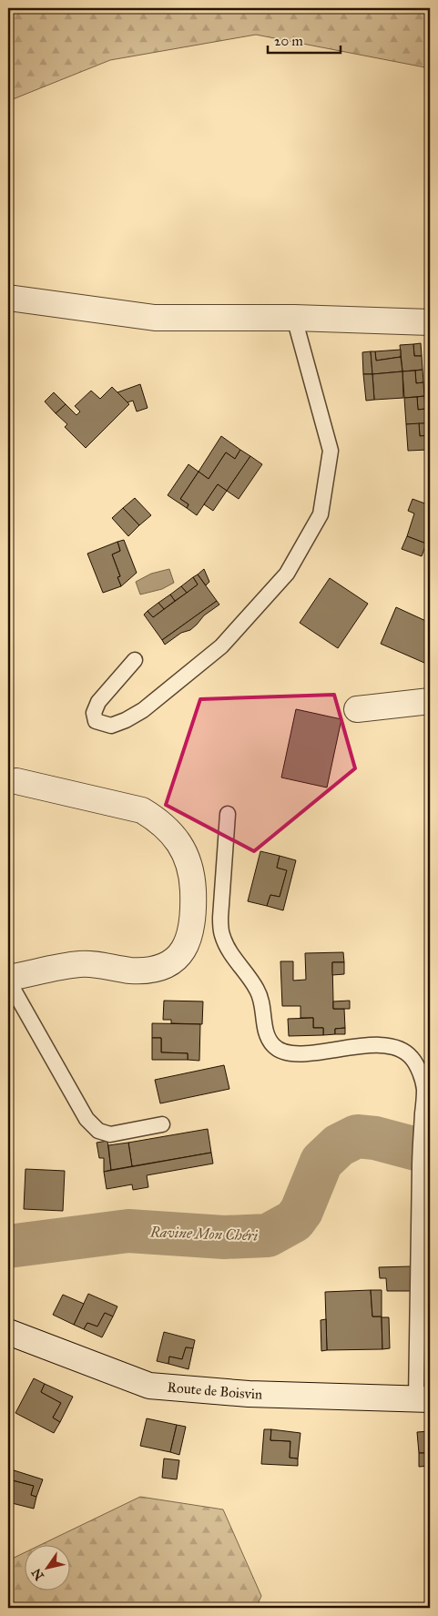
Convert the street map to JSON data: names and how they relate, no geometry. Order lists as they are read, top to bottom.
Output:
{
  "streets": {
    "street": ["Route de Boisvin"]
  },
  "water": ["Ravine Mon Chéri"],
  "scale_bar": "20 m",
  "north": "bottom left"
}
